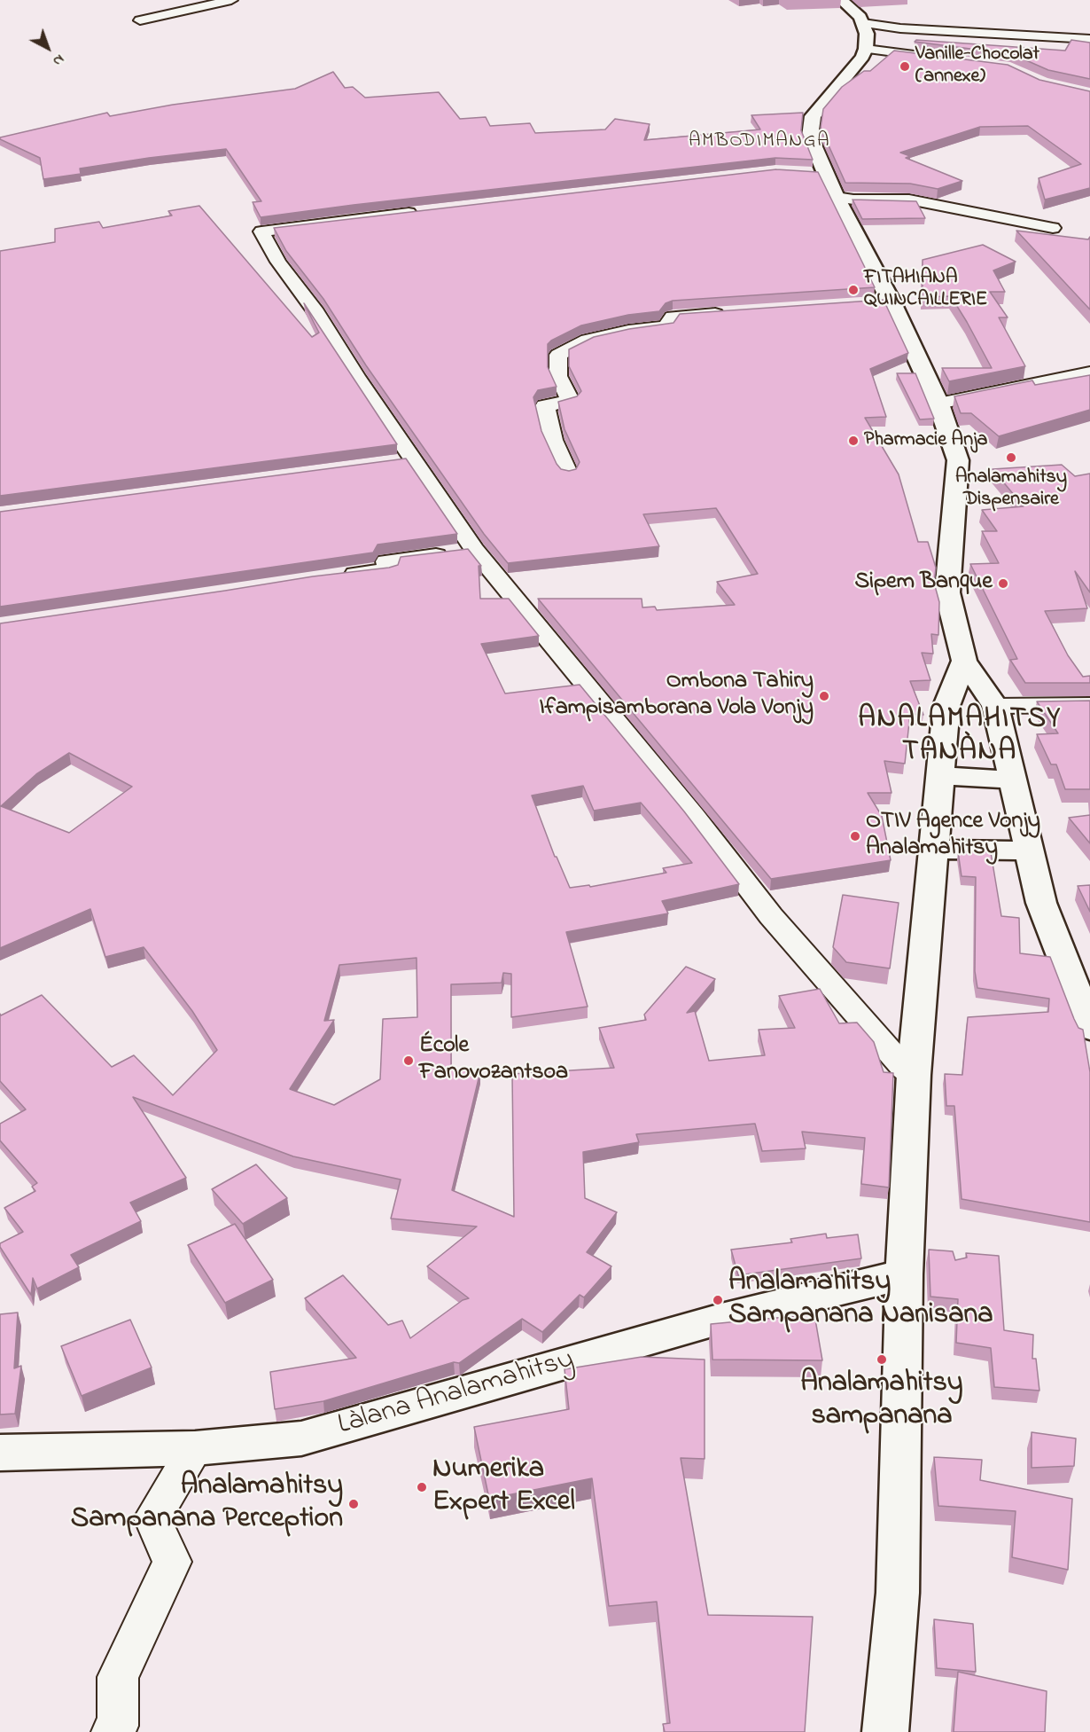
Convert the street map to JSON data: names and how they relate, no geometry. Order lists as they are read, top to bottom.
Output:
{
  "streets": {
    "main road": ["Làlana Analamahitsy"]
  },
  "districts": ["AMBODIMANGA", "ANALAMAHITSY TANÀNA"],
  "places": [
    "Vanille-Chocolat (annexe)",
    "FITAHIANA QUINCAILLERIE",
    "Pharmacie Anja",
    "Analamahitsy Dispensaire",
    "Sipem Banque",
    "Ombona Tahiry Ifampisamborana Vola Vonjy",
    "OTIV Agence Vonjy Analamahitsy",
    "École Fanovozantsoa",
    "Analamahitsy Sampanana Nanisana",
    "Analamahitsy sampanana",
    "Numerika Expert Excel",
    "Analamahitsy Sampanana Perception"
  ],
  "north": "bottom right"
}
